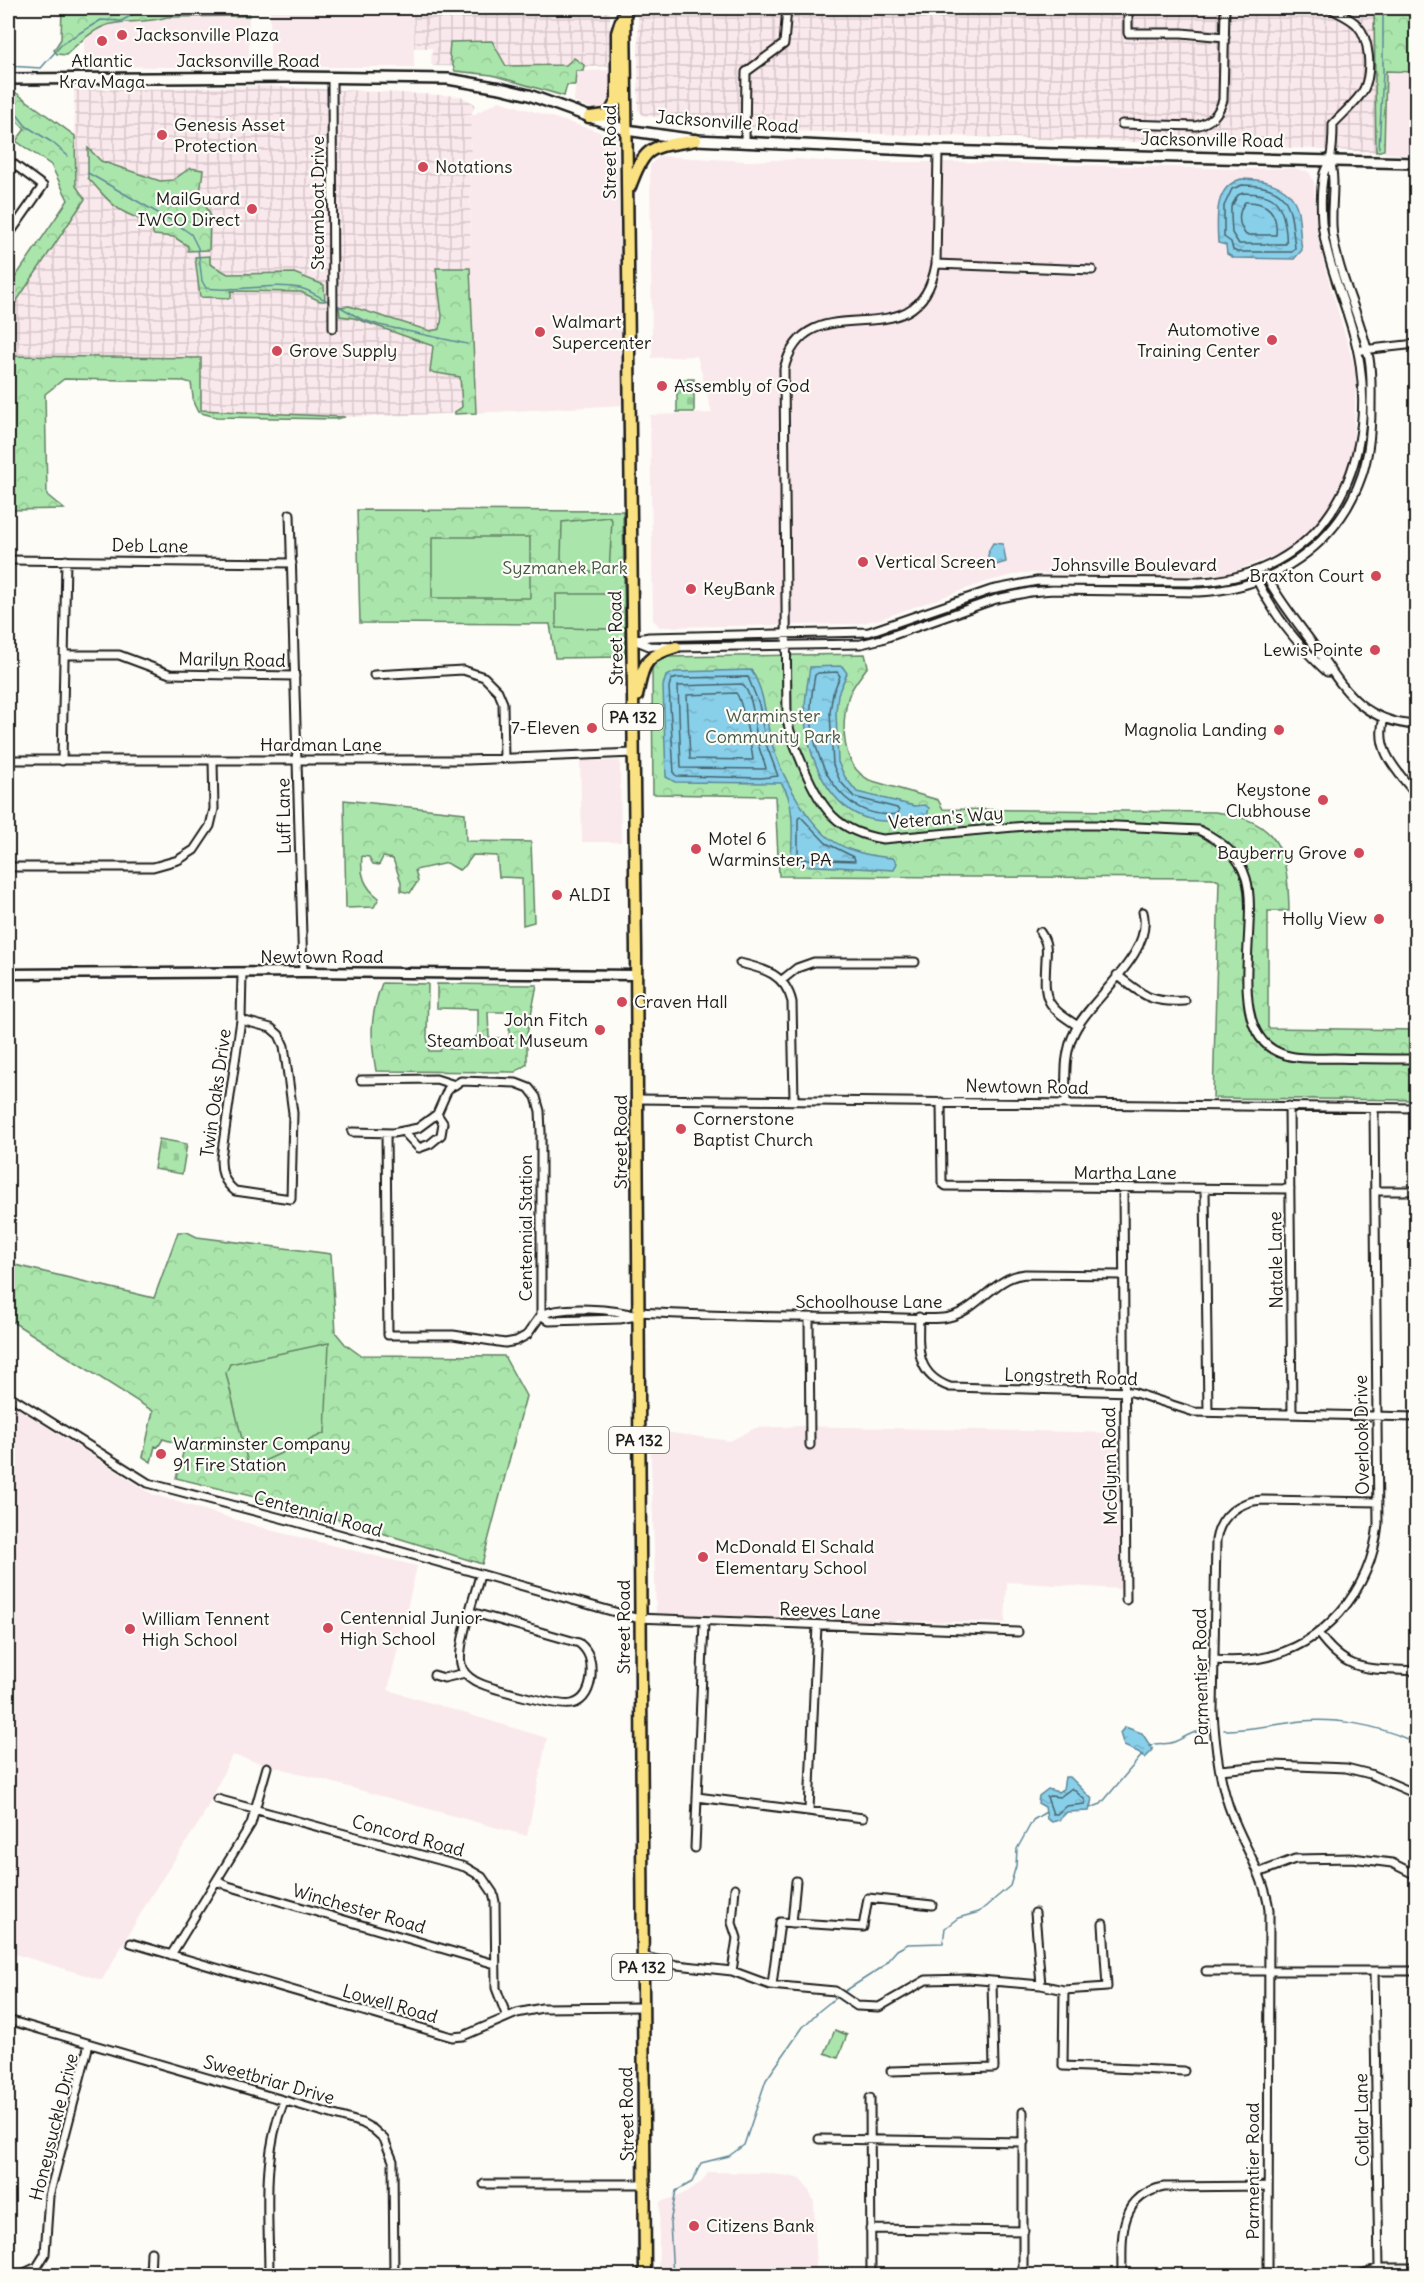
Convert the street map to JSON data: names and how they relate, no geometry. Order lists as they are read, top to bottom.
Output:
{
  "streets": {
    "main road": ["Jacksonville Road", "Street Road", "PA 132"],
    "street": [
      "Steamboat Drive",
      "Deb Lane",
      "Johnsville Boulevard",
      "Marilyn Road",
      "Hardman Lane",
      "Luff Lane",
      "Veteran's Way",
      "Newtown Road",
      "Twin Oaks Drive",
      "Martha Lane",
      "Centennial Station",
      "Natale Lane",
      "Schoolhouse Lane",
      "Longstreth Road",
      "Overlook Drive",
      "McGlynn Road",
      "Centennial Road",
      "Reeves Lane",
      "Parmentier Road",
      "Concord Road",
      "Winchester Road",
      "Lowell Road",
      "Sweetbriar Drive",
      "Cotlar Lane",
      "Honeysuckle Drive"
    ]
  },
  "crossings": [
    ["Jacksonville Road", "Street Road"],
    ["Jacksonville Road", "Steamboat Drive"],
    ["Jacksonville Road", "Johnsville Boulevard"],
    ["Jacksonville Road", "Veteran's Way"],
    ["Street Road", "Johnsville Boulevard"],
    ["Street Road", "Hardman Lane"],
    ["Street Road", "Newtown Road"],
    ["Street Road", "Schoolhouse Lane"],
    ["Street Road", "Centennial Road"],
    ["Street Road", "Reeves Lane"],
    ["Street Road", "Lowell Road"],
    ["Deb Lane", "Luff Lane"],
    ["Johnsville Boulevard", "Veteran's Way"],
    ["Marilyn Road", "Luff Lane"],
    ["Hardman Lane", "Luff Lane"],
    ["Luff Lane", "Newtown Road"],
    ["Newtown Road", "Twin Oaks Drive"],
    ["Newtown Road", "Martha Lane"],
    ["Newtown Road", "Natale Lane"],
    ["Newtown Road", "Overlook Drive"],
    ["Martha Lane", "Natale Lane"],
    ["Martha Lane", "McGlynn Road"],
    ["Centennial Station", "Schoolhouse Lane"],
    ["Natale Lane", "Longstreth Road"],
    ["Schoolhouse Lane", "Longstreth Road"],
    ["Schoolhouse Lane", "McGlynn Road"],
    ["Longstreth Road", "Overlook Drive"],
    ["Longstreth Road", "McGlynn Road"],
    ["Overlook Drive", "Parmentier Road"],
    ["Centennial Road", "Reeves Lane"],
    ["Concord Road", "Winchester Road"],
    ["Concord Road", "Lowell Road"],
    ["Sweetbriar Drive", "Honeysuckle Drive"]
  ],
  "parks": ["Syzmanek Park", "Warminster Community Park"],
  "places": [
    "Jacksonville Plaza",
    "Atlantic Krav Maga",
    "Genesis Asset Protection",
    "Notations",
    "MailGuard IWCO Direct",
    "Walmart Supercenter",
    "Automotive Training Center",
    "Grove Supply",
    "Assembly of God",
    "Vertical Screen",
    "Braxton Court",
    "KeyBank",
    "Lewis Pointe",
    "7-Eleven",
    "Magnolia Landing",
    "Keystone Clubhouse",
    "Motel 6 Warminster, PA",
    "Bayberry Grove",
    "ALDI",
    "Holly View",
    "Craven Hall",
    "John Fitch Steamboat Museum",
    "Cornerstone Baptist Church",
    "Warminster Company 91 Fire Station",
    "McDonald El Schald Elementary School",
    "Centennial Junior High School",
    "William Tennent High School",
    "Citizens Bank"
  ]
}
